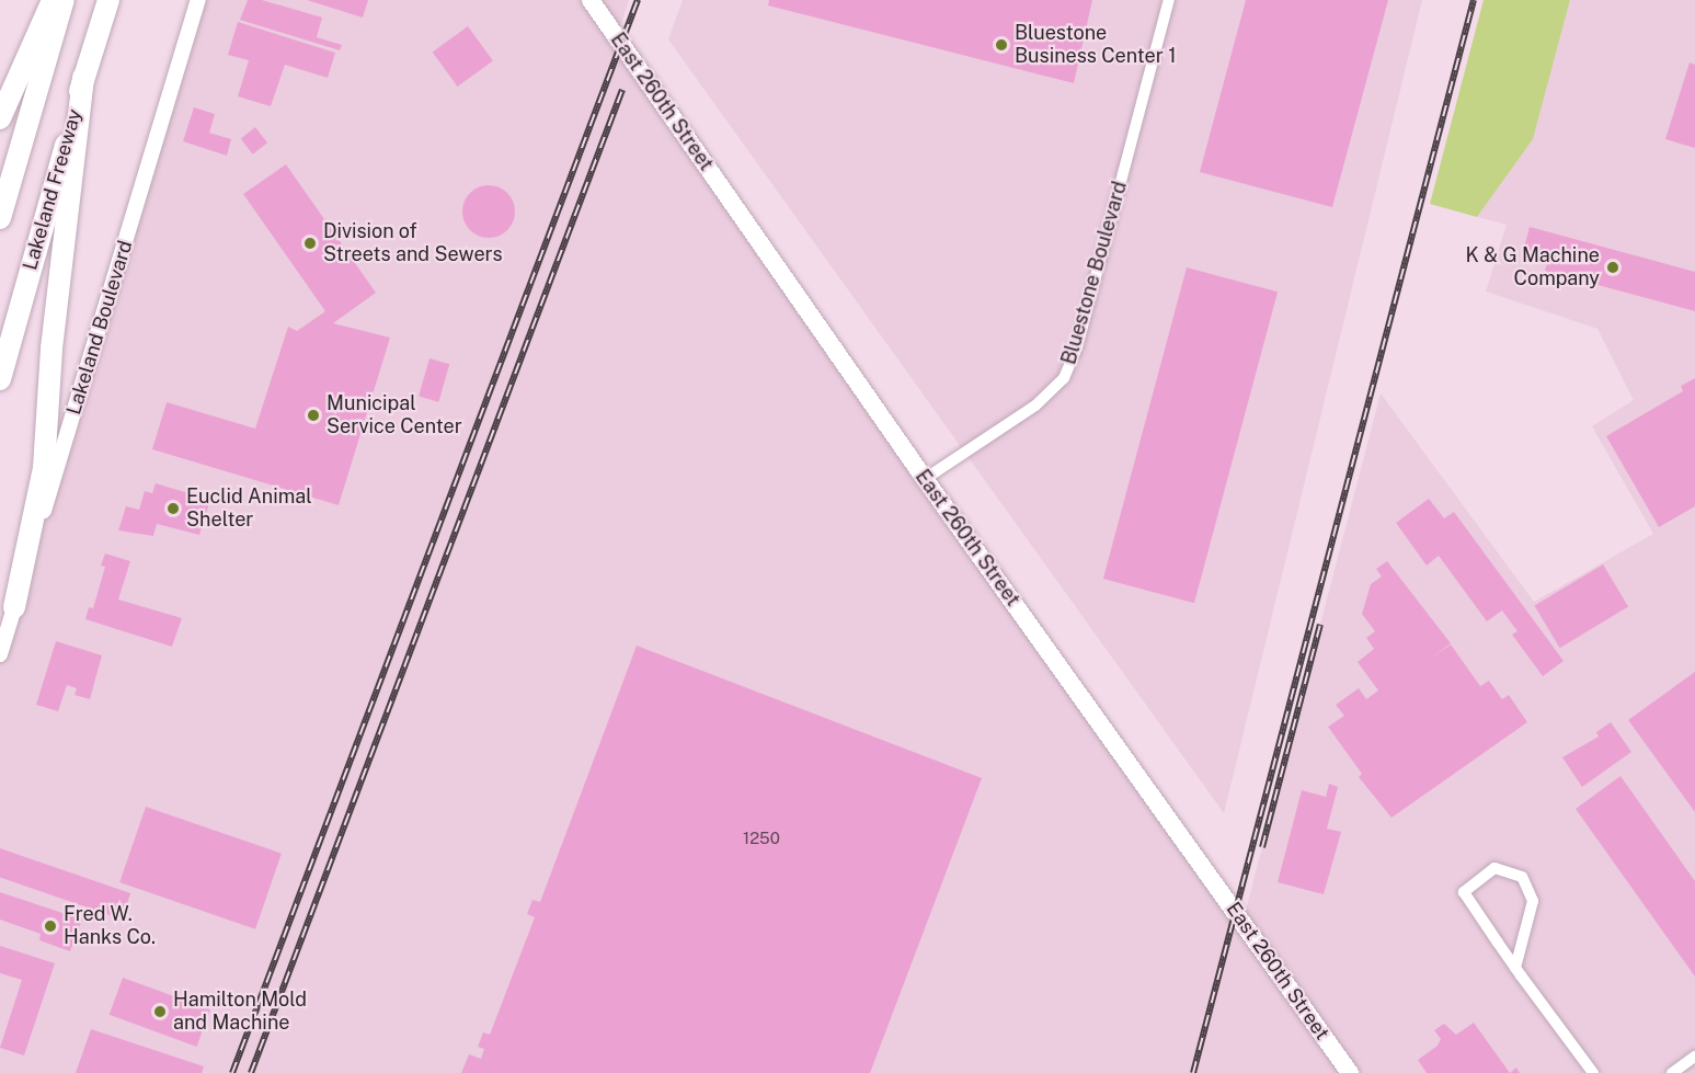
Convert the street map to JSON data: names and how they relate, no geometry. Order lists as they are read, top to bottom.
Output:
{
  "streets": {
    "highway": ["Lakeland Freeway"],
    "main road": ["East 260th Street"],
    "street": ["Bluestone Boulevard", "Lakeland Boulevard"]
  },
  "crossings": [
    ["East 260th Street", "Bluestone Boulevard"]
  ],
  "places": [
    "Bluestone Business Center 1",
    "Division of Streets and Sewers",
    "K & G Machine Company",
    "Municipal Service Center",
    "Euclid Animal Shelter",
    "Fred W. Hanks Co.",
    "Hamilton Mold and Machine"
  ],
  "house_numbers": ["1250"]
}
